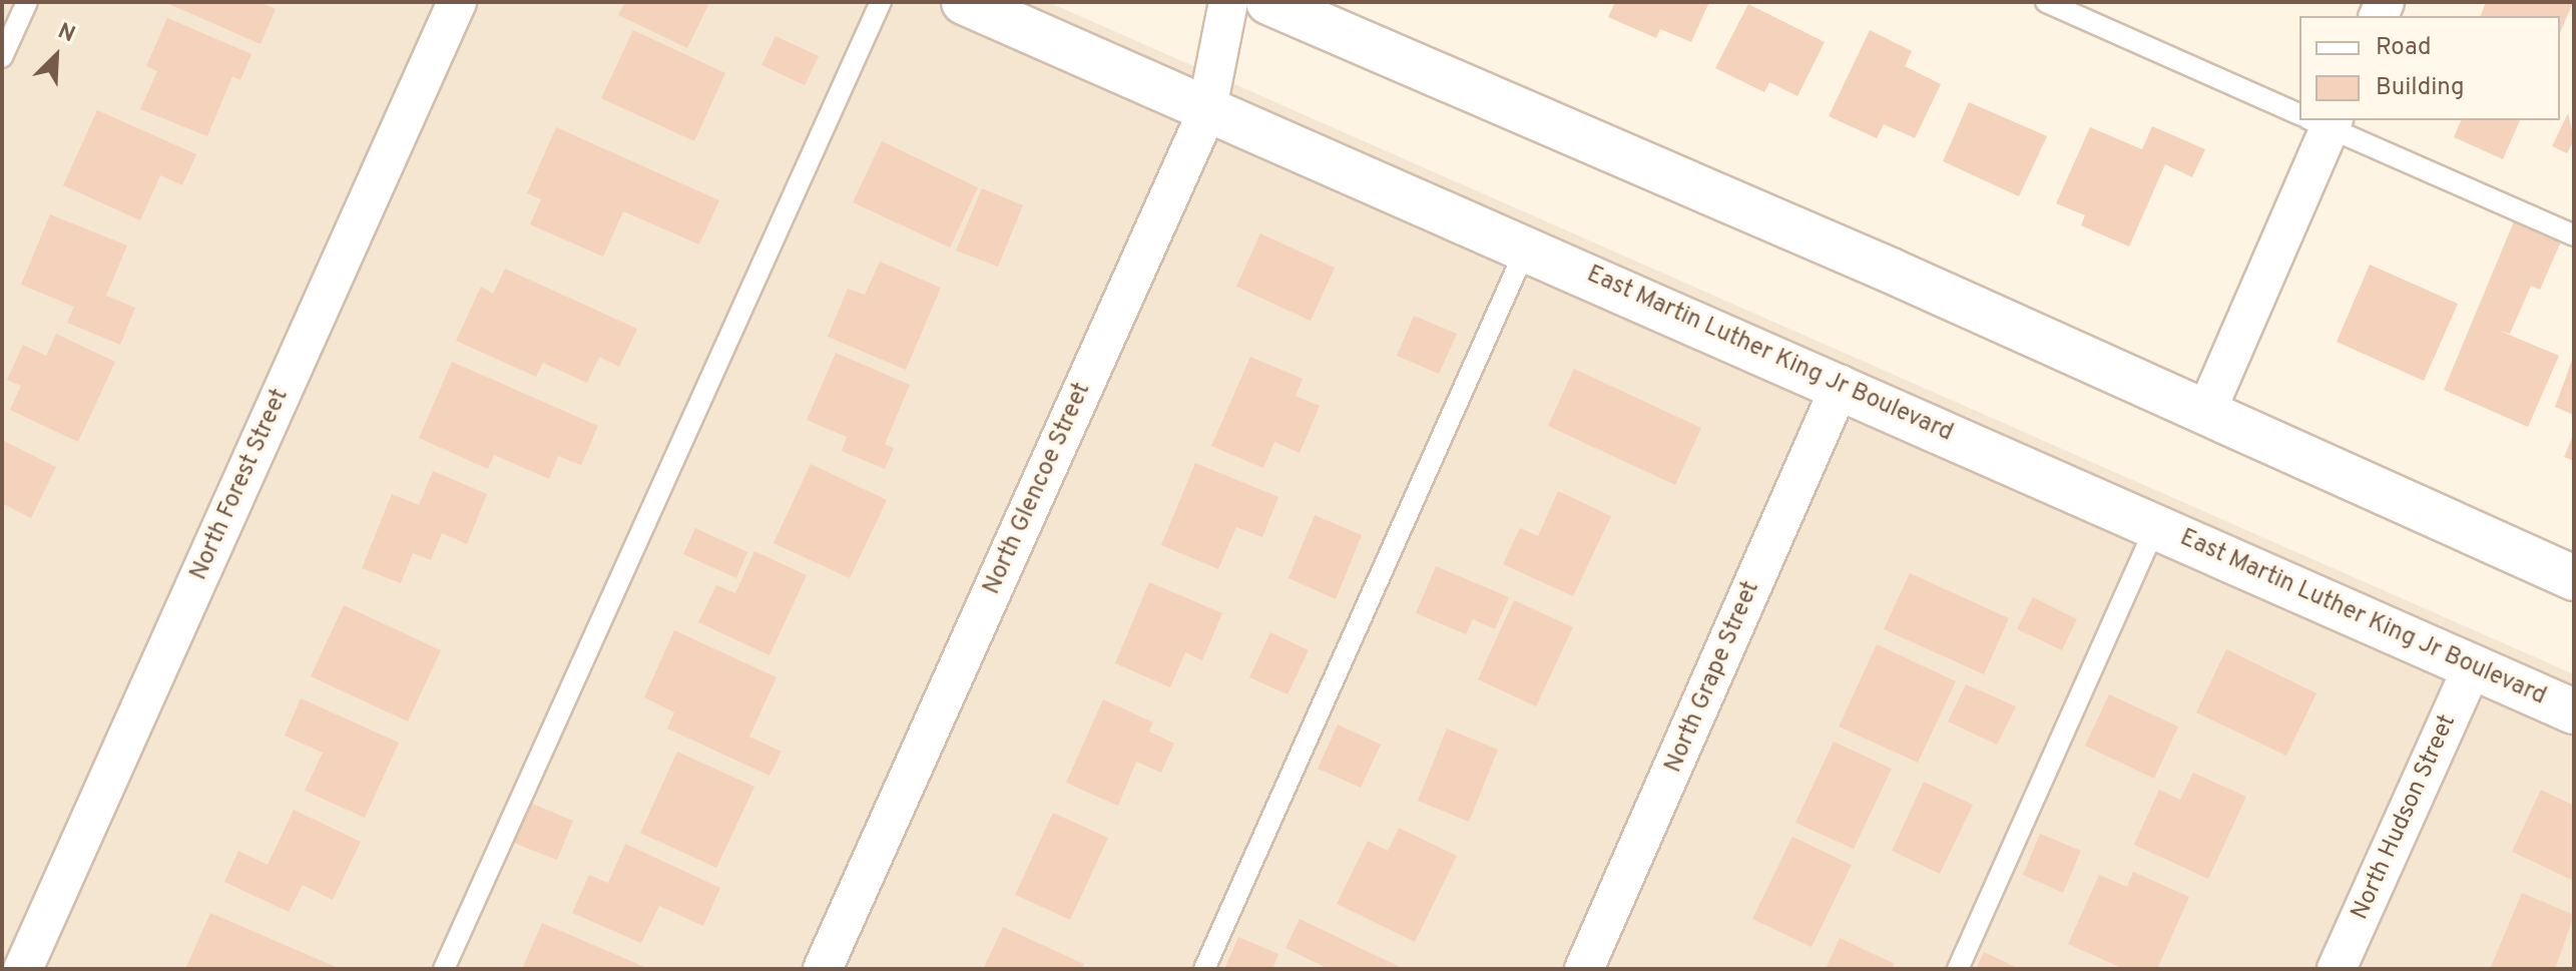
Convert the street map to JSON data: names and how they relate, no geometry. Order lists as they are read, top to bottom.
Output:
{
  "streets": {
    "main road": ["East Martin Luther King Jr Boulevard"],
    "street": [
      "North Forest Street",
      "North Glencoe Street",
      "North Grape Street",
      "North Hudson Street"
    ]
  },
  "crossings": [
    ["East Martin Luther King Jr Boulevard", "North Glencoe Street"],
    ["East Martin Luther King Jr Boulevard", "North Grape Street"],
    ["East Martin Luther King Jr Boulevard", "North Hudson Street"]
  ],
  "legend": ["Road", "Building"],
  "north": "top right"
}
